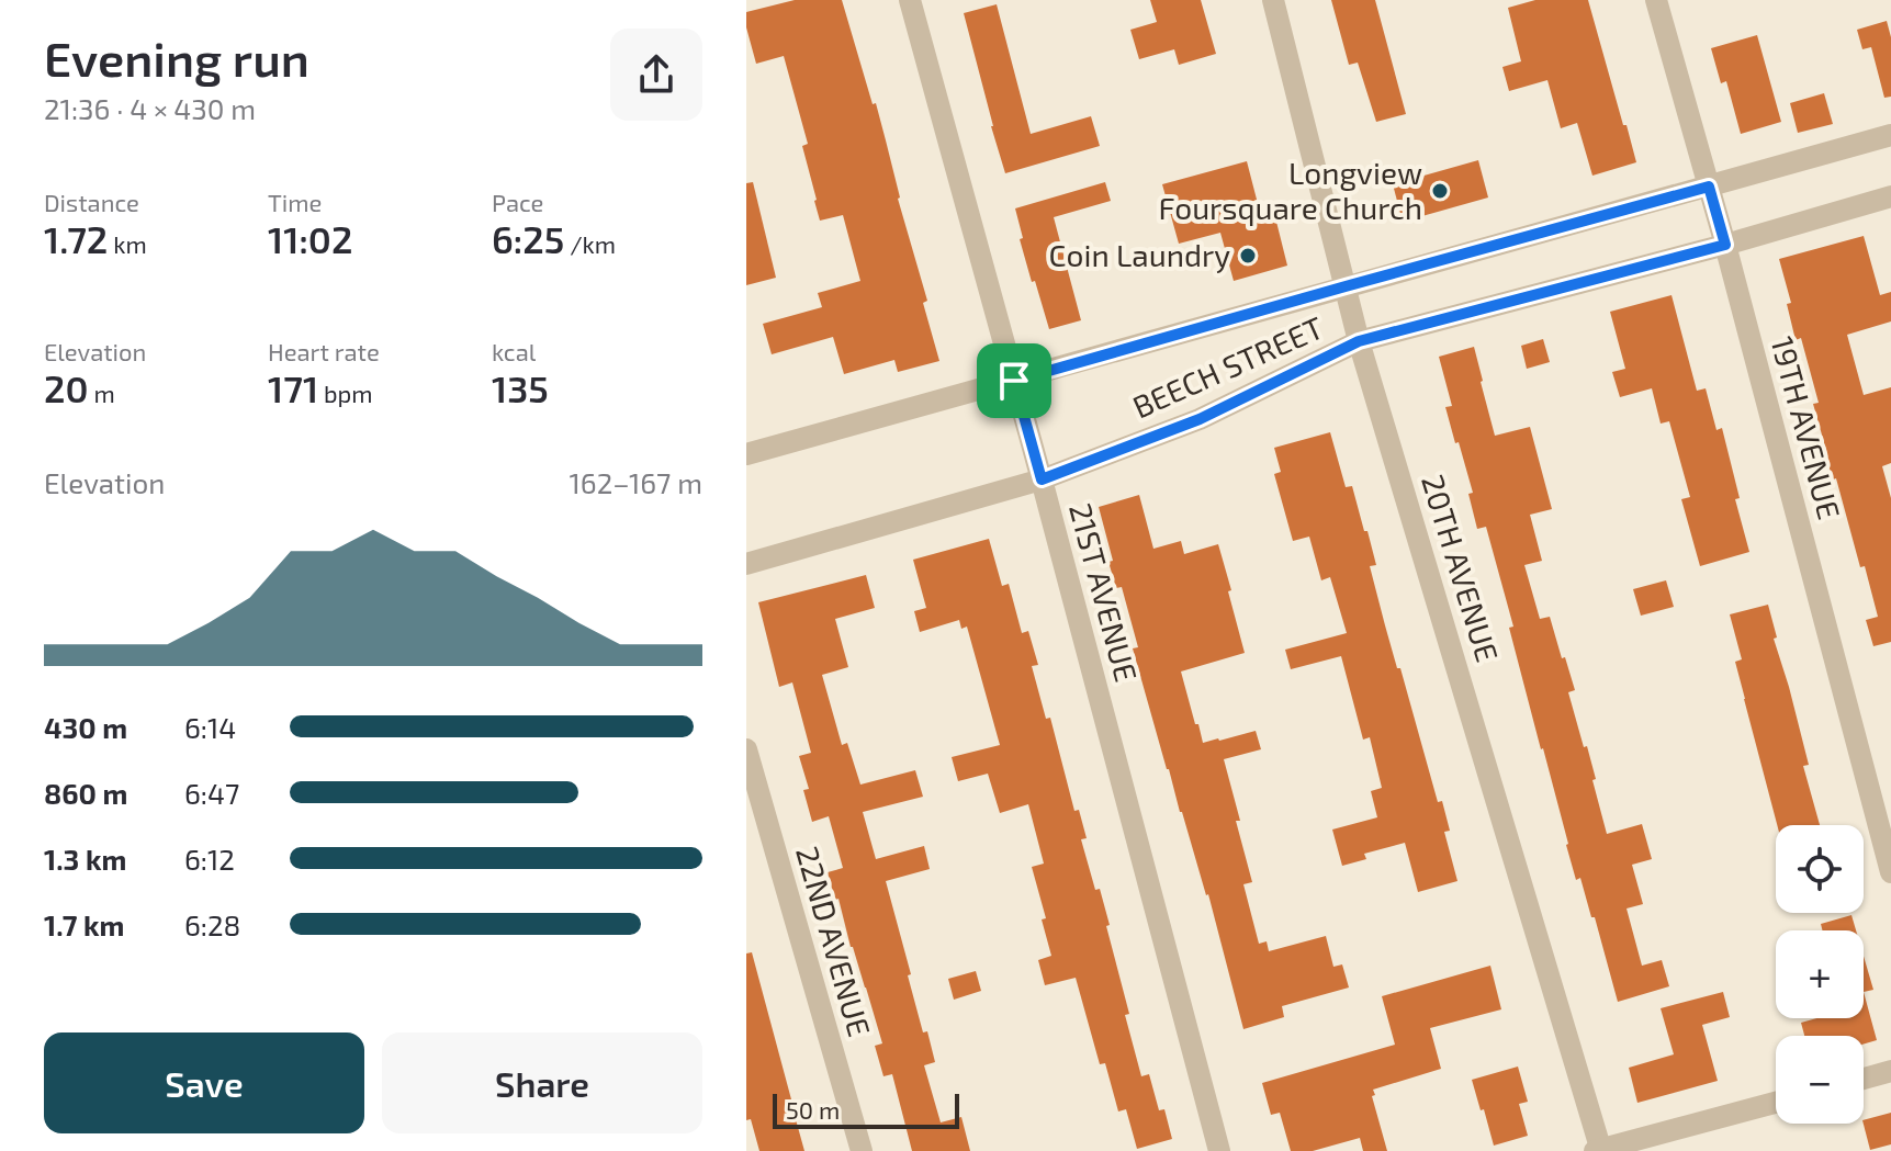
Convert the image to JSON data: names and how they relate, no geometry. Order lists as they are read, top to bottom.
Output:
{
  "streets": {
    "street": [
      "BEECH STREET",
      "19TH AVENUE",
      "20TH AVENUE",
      "21ST AVENUE",
      "22ND AVENUE"
    ]
  },
  "crossings": [
    ["BEECH STREET", "19TH AVENUE"],
    ["BEECH STREET", "20TH AVENUE"],
    ["BEECH STREET", "21ST AVENUE"]
  ],
  "places": ["Longview Foursquare Church", "Coin Laundry"],
  "scale_bar": "50 m",
  "page": {
    "heading": ["Evening run", "21:36 · 4 × 430 m"],
    "stats": [
      ["Distance", "1.72 km"],
      ["Time", "11:02"],
      ["Pace", "6:25 /km"],
      ["Elevation", "20 m"],
      ["Heart rate", "171 bpm"],
      ["kcal", "135"]
    ],
    "chart": ["Elevation", "162–167 m"],
    "list": [
      {
        "name": "430 m",
        "note": "6:14"
      },
      {
        "name": "860 m",
        "note": "6:47"
      },
      {
        "name": "1.3 km",
        "note": "6:12"
      },
      {
        "name": "1.7 km",
        "note": "6:28"
      }
    ],
    "map_buttons": ["+", "−"],
    "buttons": ["Save", "Share"],
    "scale": "50 m"
  }
}
